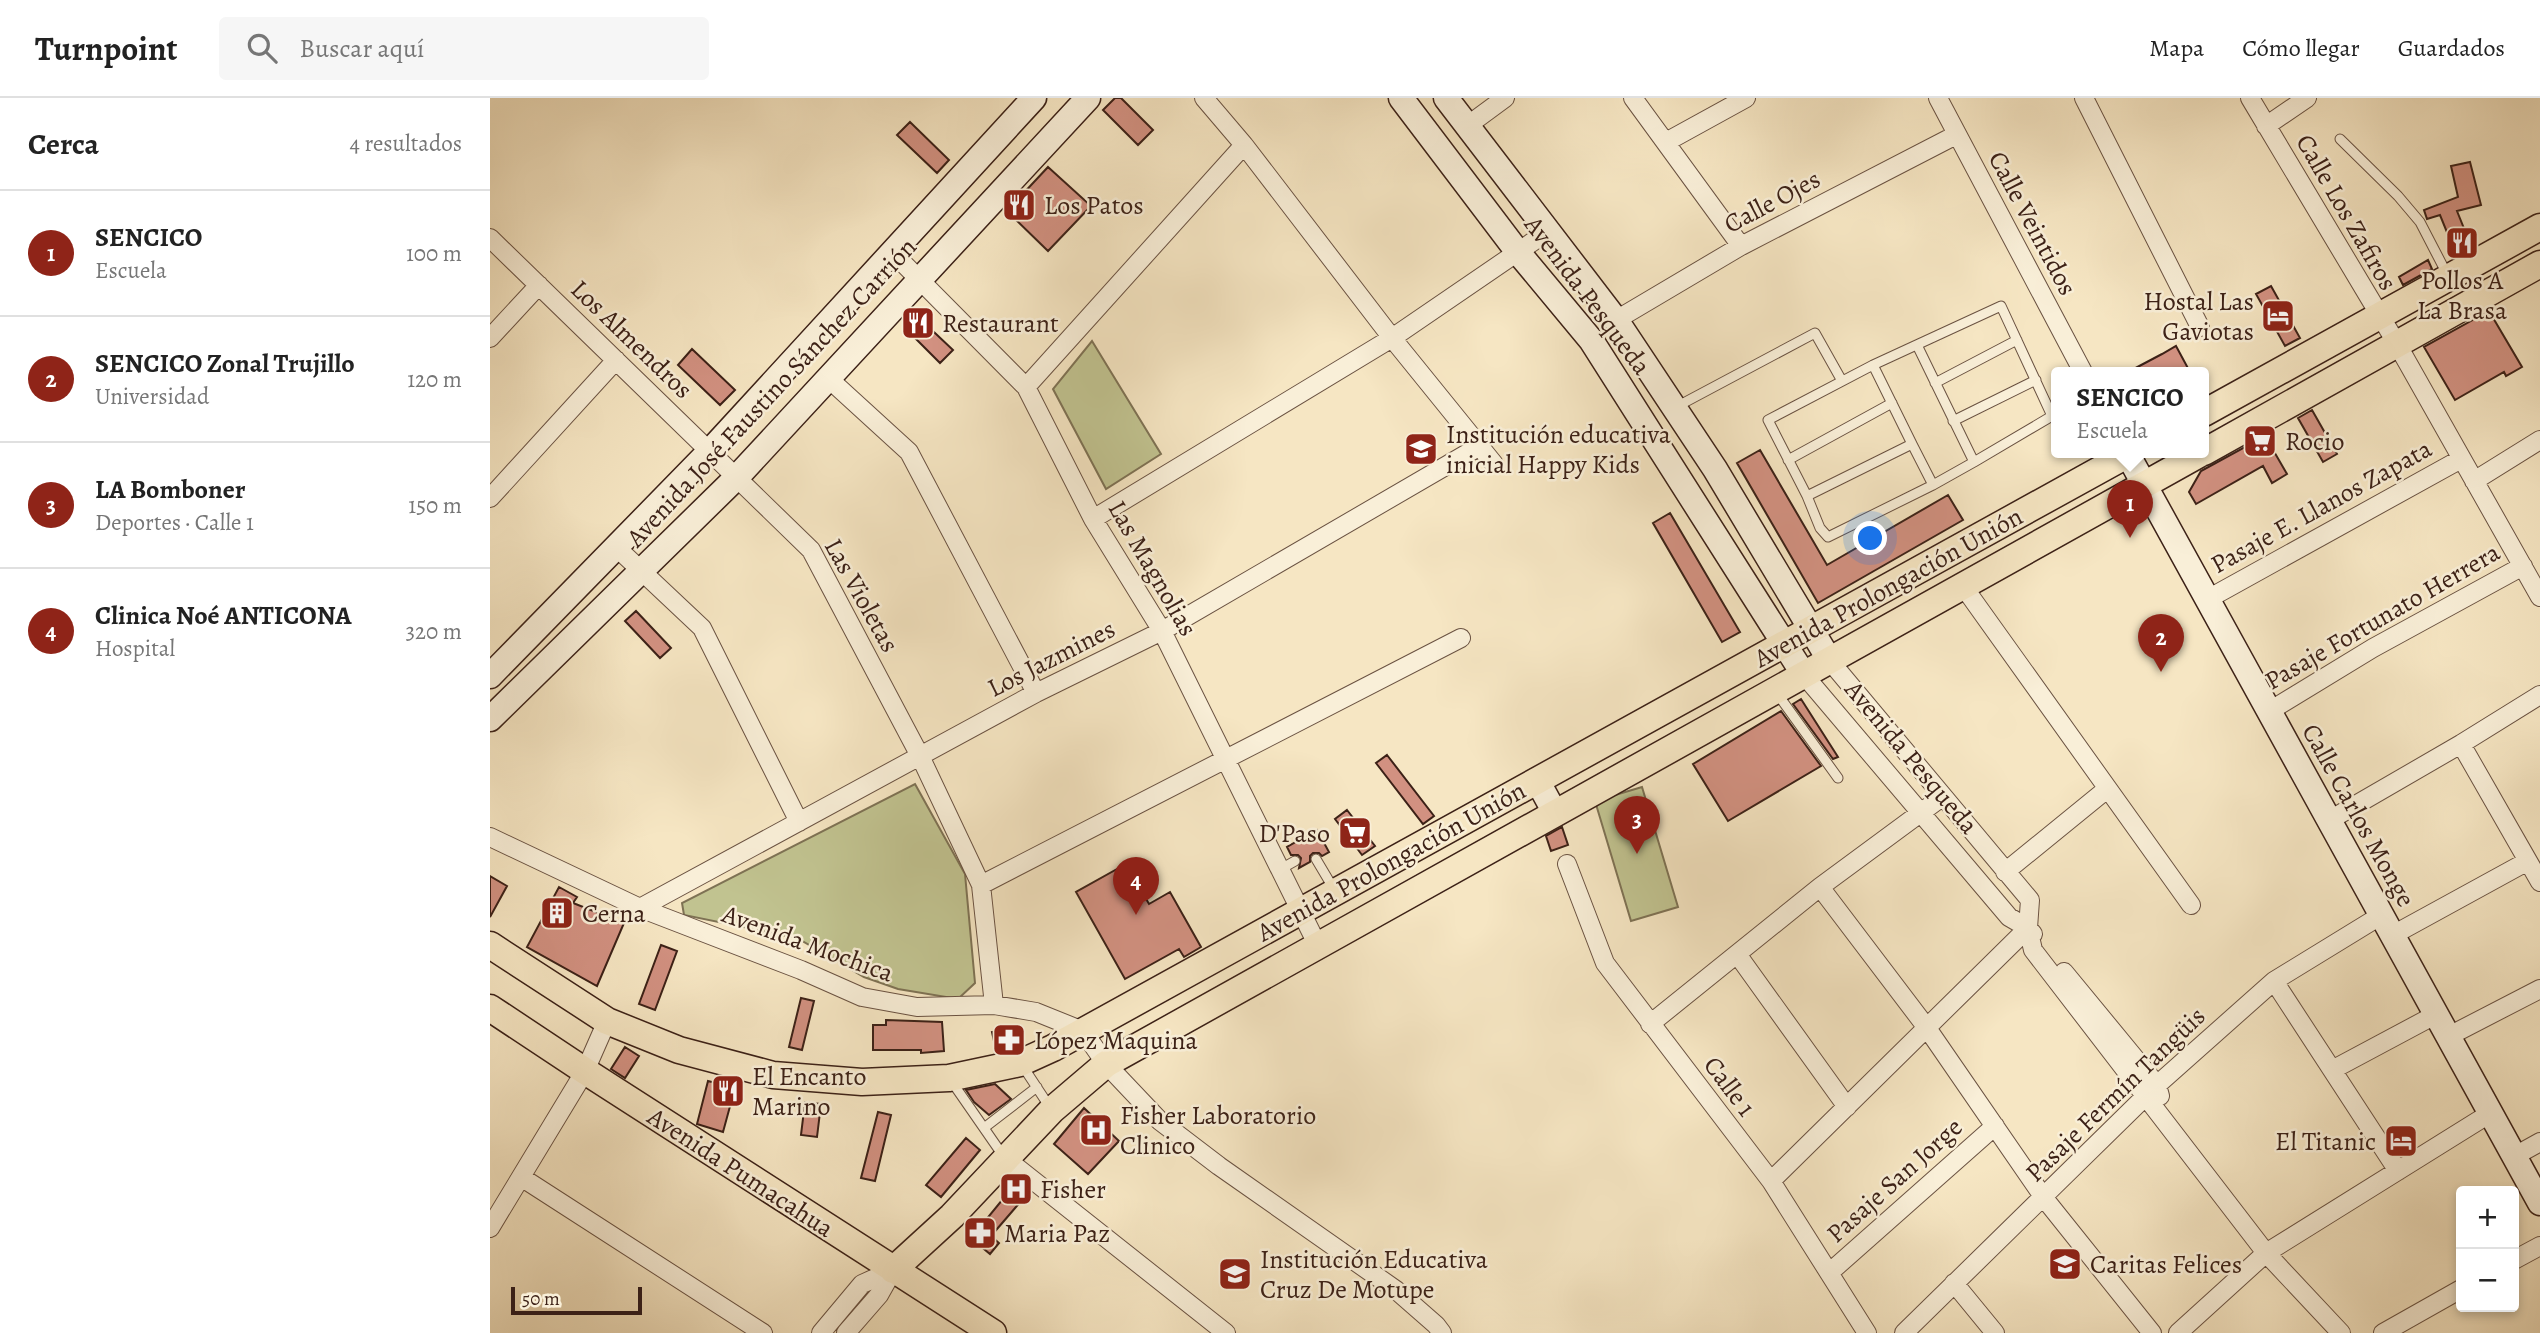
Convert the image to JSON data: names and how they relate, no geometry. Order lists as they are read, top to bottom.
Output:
{
  "streets": {
    "main road": [
      "Avenida Pesqueda",
      "Avenida José Faustino Sánchez Carrión",
      "Avenida Prolongación Unión",
      "Calle Carlos Monge",
      "Avenida Pumacahua"
    ],
    "street": [
      "Calle Ojes",
      "Calle Los Zafiros",
      "Calle Veintidos",
      "Los Almendros",
      "Pasaje E. Llanos Zapata",
      "Las Magnolias",
      "Las Violetas",
      "Pasaje Fortunato Herrera",
      "Los Jazmines",
      "Avenida Mochica",
      "Calle 1",
      "Pasaje Fermín Tangüis",
      "Pasaje San Jorge"
    ]
  },
  "crossings": [
    ["Calle Ojes", "Calle Veintidos"],
    ["Calle Ojes", "Avenida Pesqueda"],
    ["Calle Los Zafiros", "Pasaje E. Llanos Zapata"],
    ["Calle Los Zafiros", "Avenida Prolongación Unión"],
    ["Calle Los Zafiros", "Pasaje Fortunato Herrera"],
    ["Avenida Pesqueda", "Avenida Prolongación Unión"],
    ["Avenida Pesqueda", "Pasaje Fermín Tangüis"],
    ["Los Almendros", "Avenida José Faustino Sánchez Carrión"],
    ["Los Almendros", "Las Violetas"],
    ["Avenida José Faustino Sánchez Carrión", "Las Magnolias"],
    ["Avenida José Faustino Sánchez Carrión", "Las Violetas"],
    ["Pasaje E. Llanos Zapata", "Calle Carlos Monge"],
    ["Las Magnolias", "Avenida Prolongación Unión"],
    ["Las Magnolias", "Los Jazmines"],
    ["Avenida Prolongación Unión", "Calle Carlos Monge"],
    ["Avenida Prolongación Unión", "Avenida Mochica"],
    ["Avenida Prolongación Unión", "Avenida Pumacahua"],
    ["Las Violetas", "Los Jazmines"],
    ["Las Violetas", "Avenida Mochica"],
    ["Pasaje Fortunato Herrera", "Calle Carlos Monge"],
    ["Los Jazmines", "Avenida Mochica"],
    ["Calle Carlos Monge", "Pasaje Fermín Tangüis"],
    ["Calle 1", "Pasaje San Jorge"]
  ],
  "places": {
    "restaurant": [
      "Los Patos",
      "Pollos A La Brasa",
      "Restaurant",
      "El Encanto Marino"
    ],
    "hotel": ["Hostal Las Gaviotas", "El Titanic"],
    "supermarket": ["Rocio", "D'Paso"],
    "school or university": ["Institución educativa inicial Happy Kids", "Caritas Felices", "Institución Educativa Cruz De Motupe"],
    "building": ["Cerna"],
    "pharmacy": ["López Maquina", "Maria Paz"],
    "hospital": ["Fisher Laboratorio Clinico", "Fisher"]
  },
  "scale_bar": "50 m",
  "page": {
    "header": "Turnpoint",
    "search": "Buscar aquí",
    "nav": ["Mapa", "Cómo llegar", "Guardados"],
    "heading": ["Cerca", "4 resultados"],
    "list": [
      {
        "mark": "1",
        "name": "SENCICO",
        "note": "Escuela",
        "value": "100 m"
      },
      {
        "mark": "2",
        "name": "SENCICO Zonal Trujillo",
        "note": "Universidad",
        "value": "120 m"
      },
      {
        "mark": "3",
        "name": "LA Bomboner",
        "note": "Deportes · Calle 1",
        "value": "150 m"
      },
      {
        "mark": "4",
        "name": "Clinica Noé ANTICONA",
        "note": "Hospital",
        "value": "320 m"
      }
    ],
    "popup": ["SENCICO", "Escuela"],
    "pins": [
      "1",
      "2",
      "3",
      "4"
    ],
    "map_buttons": ["+", "−"],
    "scale": "50 m"
  }
}
